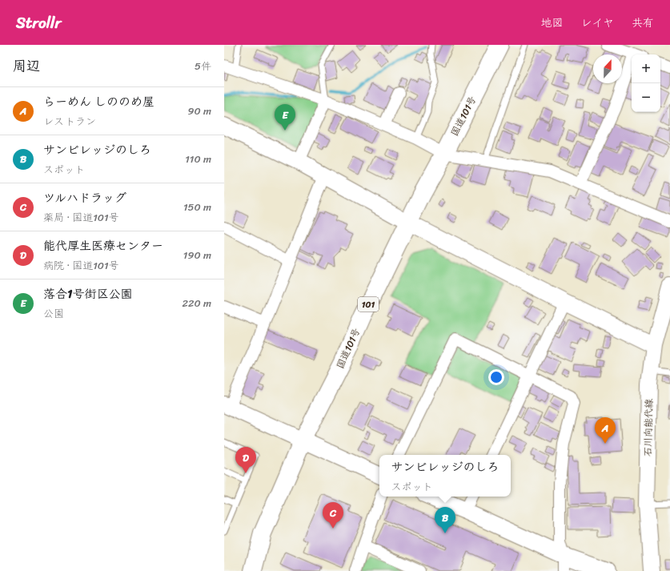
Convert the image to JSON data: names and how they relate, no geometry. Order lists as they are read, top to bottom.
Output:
{
  "streets": {
    "highway": ["国道101号", "101"],
    "street": ["石川向能代線"]
  },
  "north": "top",
  "page": {
    "header": "Strollr",
    "nav": ["地図", "レイヤ", "共有"],
    "heading": ["周辺", "5件"],
    "map_buttons": ["+", "−"],
    "list": [
      {
        "mark": "A",
        "name": "らーめん しののめ屋",
        "note": "レストラン",
        "value": "90 m"
      },
      {
        "mark": "B",
        "name": "サンビレッジのしろ",
        "note": "スポット",
        "value": "110 m"
      },
      {
        "mark": "C",
        "name": "ツルハドラッグ",
        "note": "薬局 · 国道101号",
        "value": "150 m"
      },
      {
        "mark": "D",
        "name": "能代厚生医療センター",
        "note": "病院 · 国道101号",
        "value": "190 m"
      },
      {
        "mark": "E",
        "name": "落合1号街区公園",
        "note": "公園",
        "value": "220 m"
      }
    ],
    "pins": [
      "E",
      "A",
      "D",
      "C",
      "B"
    ],
    "popup": ["サンビレッジのしろ", "スポット"]
  }
}
